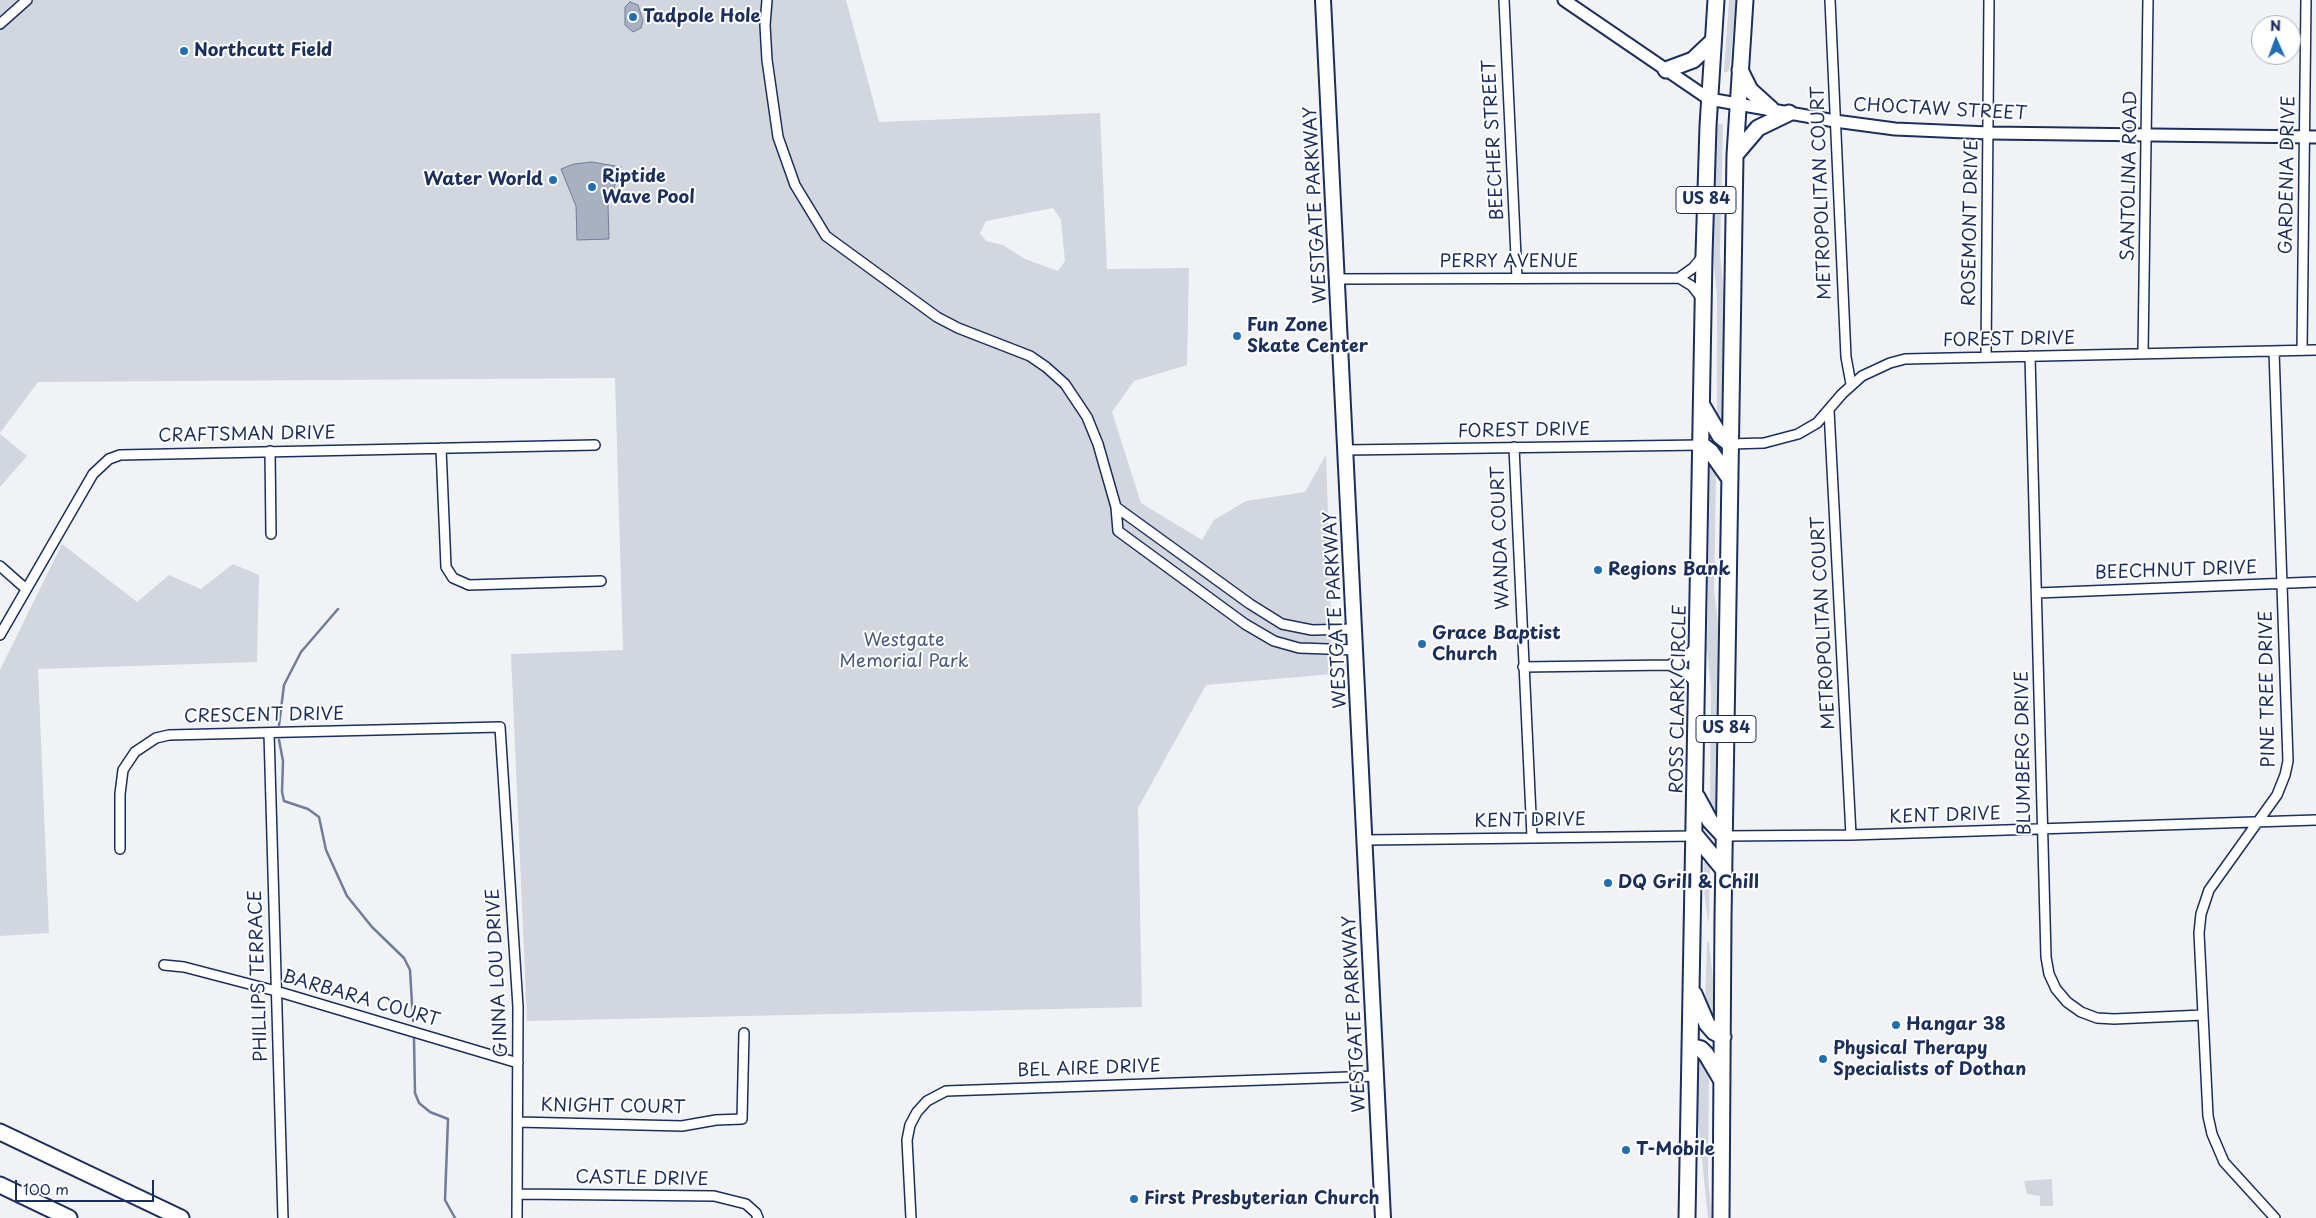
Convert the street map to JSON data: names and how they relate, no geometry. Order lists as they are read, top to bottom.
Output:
{
  "streets": {
    "highway": ["US 84", "ROSS CLARK CIRCLE"],
    "main road": ["WESTGATE PARKWAY"],
    "street": [
      "CHOCTAW STREET",
      "BEECHER STREET",
      "GARDENIA DRIVE",
      "SANTOLINA ROAD",
      "METROPOLITAN COURT",
      "ROSEMONT DRIVE",
      "PERRY AVENUE",
      "FOREST DRIVE",
      "CRAFTSMAN DRIVE",
      "WANDA COURT",
      "BEECHNUT DRIVE",
      "PINE TREE DRIVE",
      "CRESCENT DRIVE",
      "BLUMBERG DRIVE",
      "KENT DRIVE",
      "GINNA LOU DRIVE",
      "PHILLIPS TERRACE",
      "BARBARA COURT",
      "BEL AIRE DRIVE",
      "KNIGHT COURT",
      "CASTLE DRIVE"
    ]
  },
  "crossings": [
    ["CHOCTAW STREET", "GARDENIA DRIVE"],
    ["CHOCTAW STREET", "SANTOLINA ROAD"],
    ["CHOCTAW STREET", "METROPOLITAN COURT"],
    ["CHOCTAW STREET", "US 84"],
    ["CHOCTAW STREET", "ROSEMONT DRIVE"],
    ["CHOCTAW STREET", "ROSS CLARK CIRCLE"],
    ["BEECHER STREET", "PERRY AVENUE"],
    ["GARDENIA DRIVE", "FOREST DRIVE"],
    ["SANTOLINA ROAD", "FOREST DRIVE"],
    ["METROPOLITAN COURT", "FOREST DRIVE"],
    ["METROPOLITAN COURT", "KENT DRIVE"],
    ["US 84", "FOREST DRIVE"],
    ["US 84", "KENT DRIVE"],
    ["WESTGATE PARKWAY", "PERRY AVENUE"],
    ["WESTGATE PARKWAY", "FOREST DRIVE"],
    ["WESTGATE PARKWAY", "KENT DRIVE"],
    ["WESTGATE PARKWAY", "BEL AIRE DRIVE"],
    ["ROSEMONT DRIVE", "FOREST DRIVE"],
    ["FOREST DRIVE", "WANDA COURT"],
    ["FOREST DRIVE", "PINE TREE DRIVE"],
    ["FOREST DRIVE", "ROSS CLARK CIRCLE"],
    ["FOREST DRIVE", "BLUMBERG DRIVE"],
    ["WANDA COURT", "KENT DRIVE"],
    ["BEECHNUT DRIVE", "PINE TREE DRIVE"],
    ["BEECHNUT DRIVE", "BLUMBERG DRIVE"],
    ["PINE TREE DRIVE", "BLUMBERG DRIVE"],
    ["PINE TREE DRIVE", "KENT DRIVE"],
    ["ROSS CLARK CIRCLE", "KENT DRIVE"],
    ["CRESCENT DRIVE", "GINNA LOU DRIVE"],
    ["CRESCENT DRIVE", "PHILLIPS TERRACE"],
    ["BLUMBERG DRIVE", "KENT DRIVE"],
    ["GINNA LOU DRIVE", "BARBARA COURT"],
    ["GINNA LOU DRIVE", "KNIGHT COURT"],
    ["GINNA LOU DRIVE", "CASTLE DRIVE"],
    ["PHILLIPS TERRACE", "BARBARA COURT"]
  ],
  "parks": ["Westgate Memorial Park"],
  "places": [
    "Tadpole Hole",
    "Northcutt Field",
    "Water World",
    "Riptide Wave Pool",
    "Fun Zone Skate Center",
    "Regions Bank",
    "Grace Baptist Church",
    "DQ Grill & Chill",
    "Hangar 38",
    "Physical Therapy Specialists of Dothan",
    "T-Mobile",
    "First Presbyterian Church"
  ],
  "scale_bar": "100 m",
  "north": "top"
}
